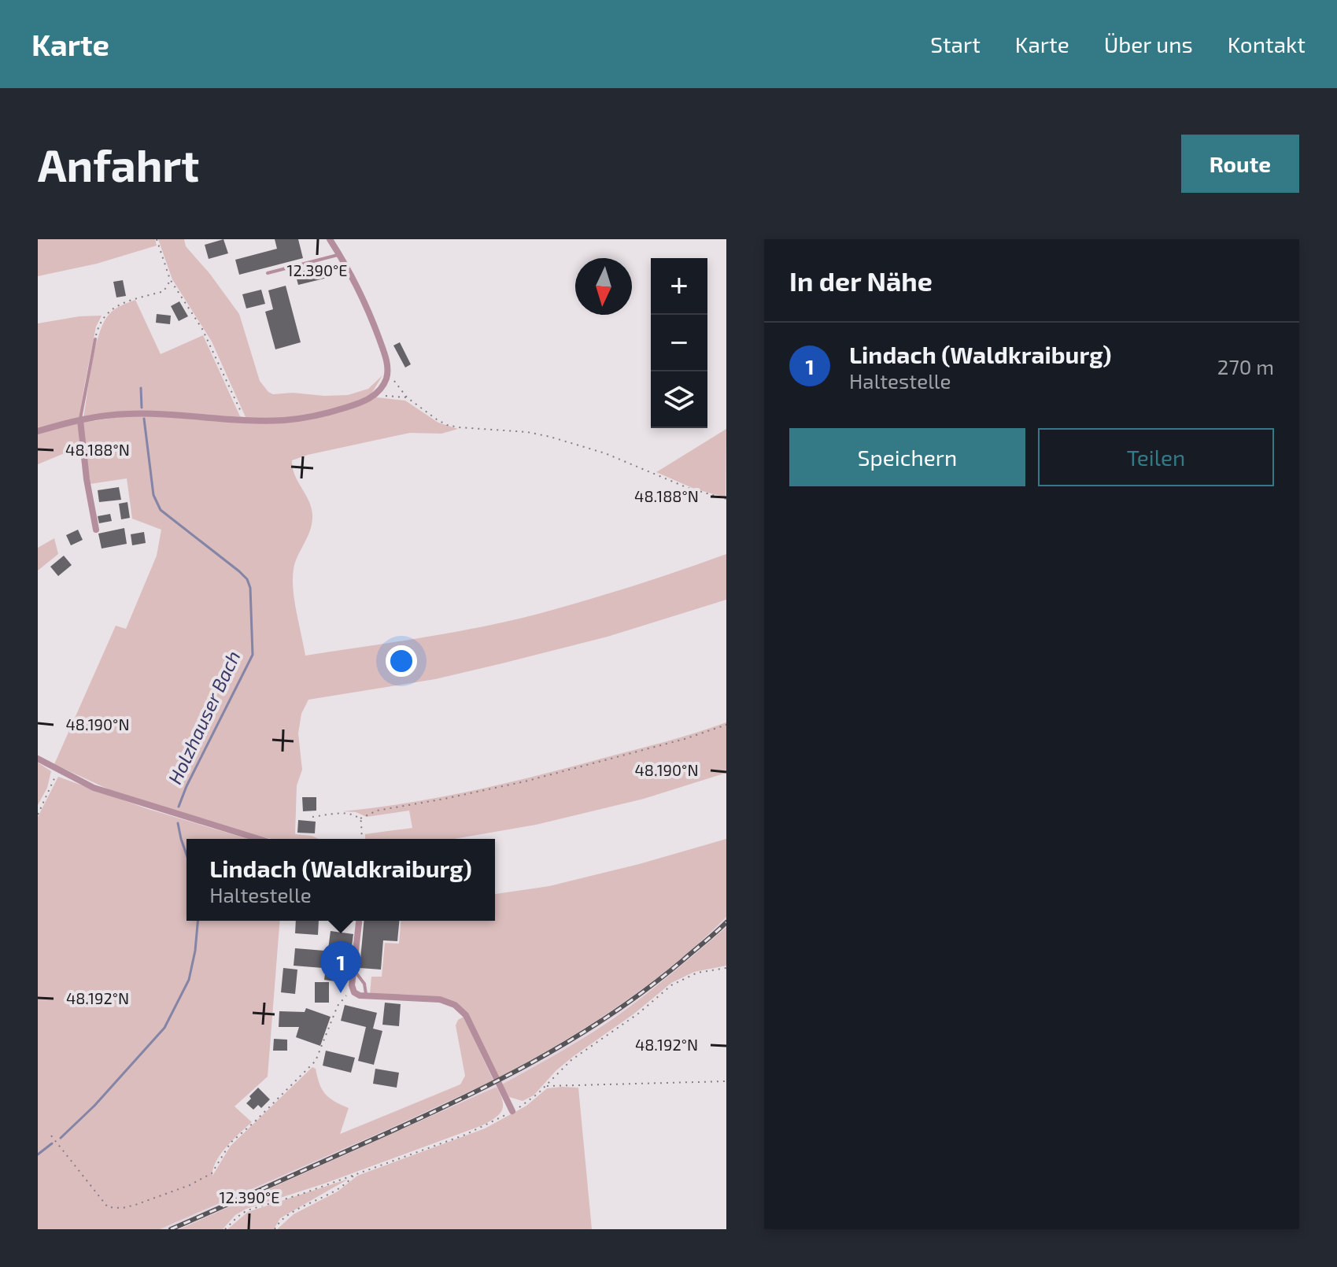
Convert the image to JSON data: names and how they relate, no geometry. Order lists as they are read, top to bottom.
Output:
{
  "water": ["Holzhauser Bach"],
  "north": "bottom",
  "page": {
    "header": "Karte",
    "nav": [
      "Start",
      "Karte",
      "Über uns",
      "Kontakt"
    ],
    "buttons": [
      "Route",
      ["Speichern", "Teilen"]
    ],
    "title": "Anfahrt",
    "heading": "In der Nähe",
    "map_buttons": ["+", "−"],
    "list": [
      {
        "mark": "1",
        "name": "Lindach (Waldkraiburg)",
        "note": "Haltestelle",
        "value": "270 m"
      }
    ],
    "popup": ["Lindach (Waldkraiburg)", "Haltestelle"],
    "pins": "1"
  },
  "coordinates": [
    "12.390°E",
    "48.188°N",
    "48.190°N",
    "48.192°N"
  ]
}
